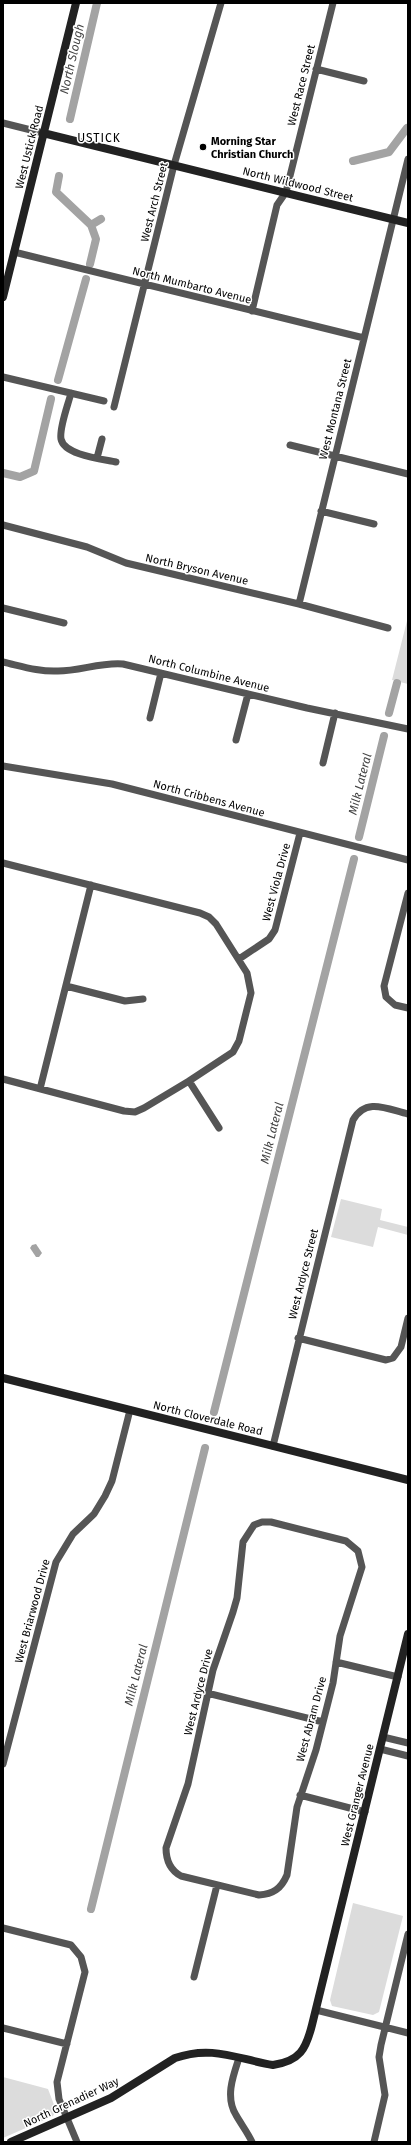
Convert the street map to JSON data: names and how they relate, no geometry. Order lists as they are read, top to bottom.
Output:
{
  "streets": {
    "street": [
      "West Race Street",
      "West Ustick Road",
      "North Wildwood Street",
      "West Arch Street",
      "North Mumbarto Avenue",
      "West Montana Street",
      "North Bryson Avenue",
      "North Columbine Avenue",
      "North Cribbens Avenue",
      "West Viola Drive",
      "West Ardyce Street",
      "North Cloverdale Road",
      "West Briarwood Drive",
      "West Ardyce Drive",
      "West Abram Drive",
      "West Granger Avenue",
      "North Grenadier Way"
    ]
  },
  "crossings": [
    ["West Race Street", "North Wildwood Street"],
    ["West Race Street", "North Mumbarto Avenue"],
    ["West Ustick Road", "North Wildwood Street"],
    ["West Ustick Road", "North Mumbarto Avenue"],
    ["North Wildwood Street", "West Arch Street"],
    ["North Wildwood Street", "West Montana Street"],
    ["West Arch Street", "North Mumbarto Avenue"],
    ["North Mumbarto Avenue", "West Montana Street"],
    ["West Montana Street", "North Bryson Avenue"],
    ["North Cribbens Avenue", "West Viola Drive"],
    ["West Ardyce Street", "North Cloverdale Road"],
    ["North Cloverdale Road", "West Briarwood Drive"],
    ["West Ardyce Drive", "West Abram Drive"],
    ["West Granger Avenue", "North Grenadier Way"]
  ],
  "districts": ["USTICK"],
  "water": ["North Slough", "Milk Lateral"],
  "places": ["Morning Star Christian Church"]
}
